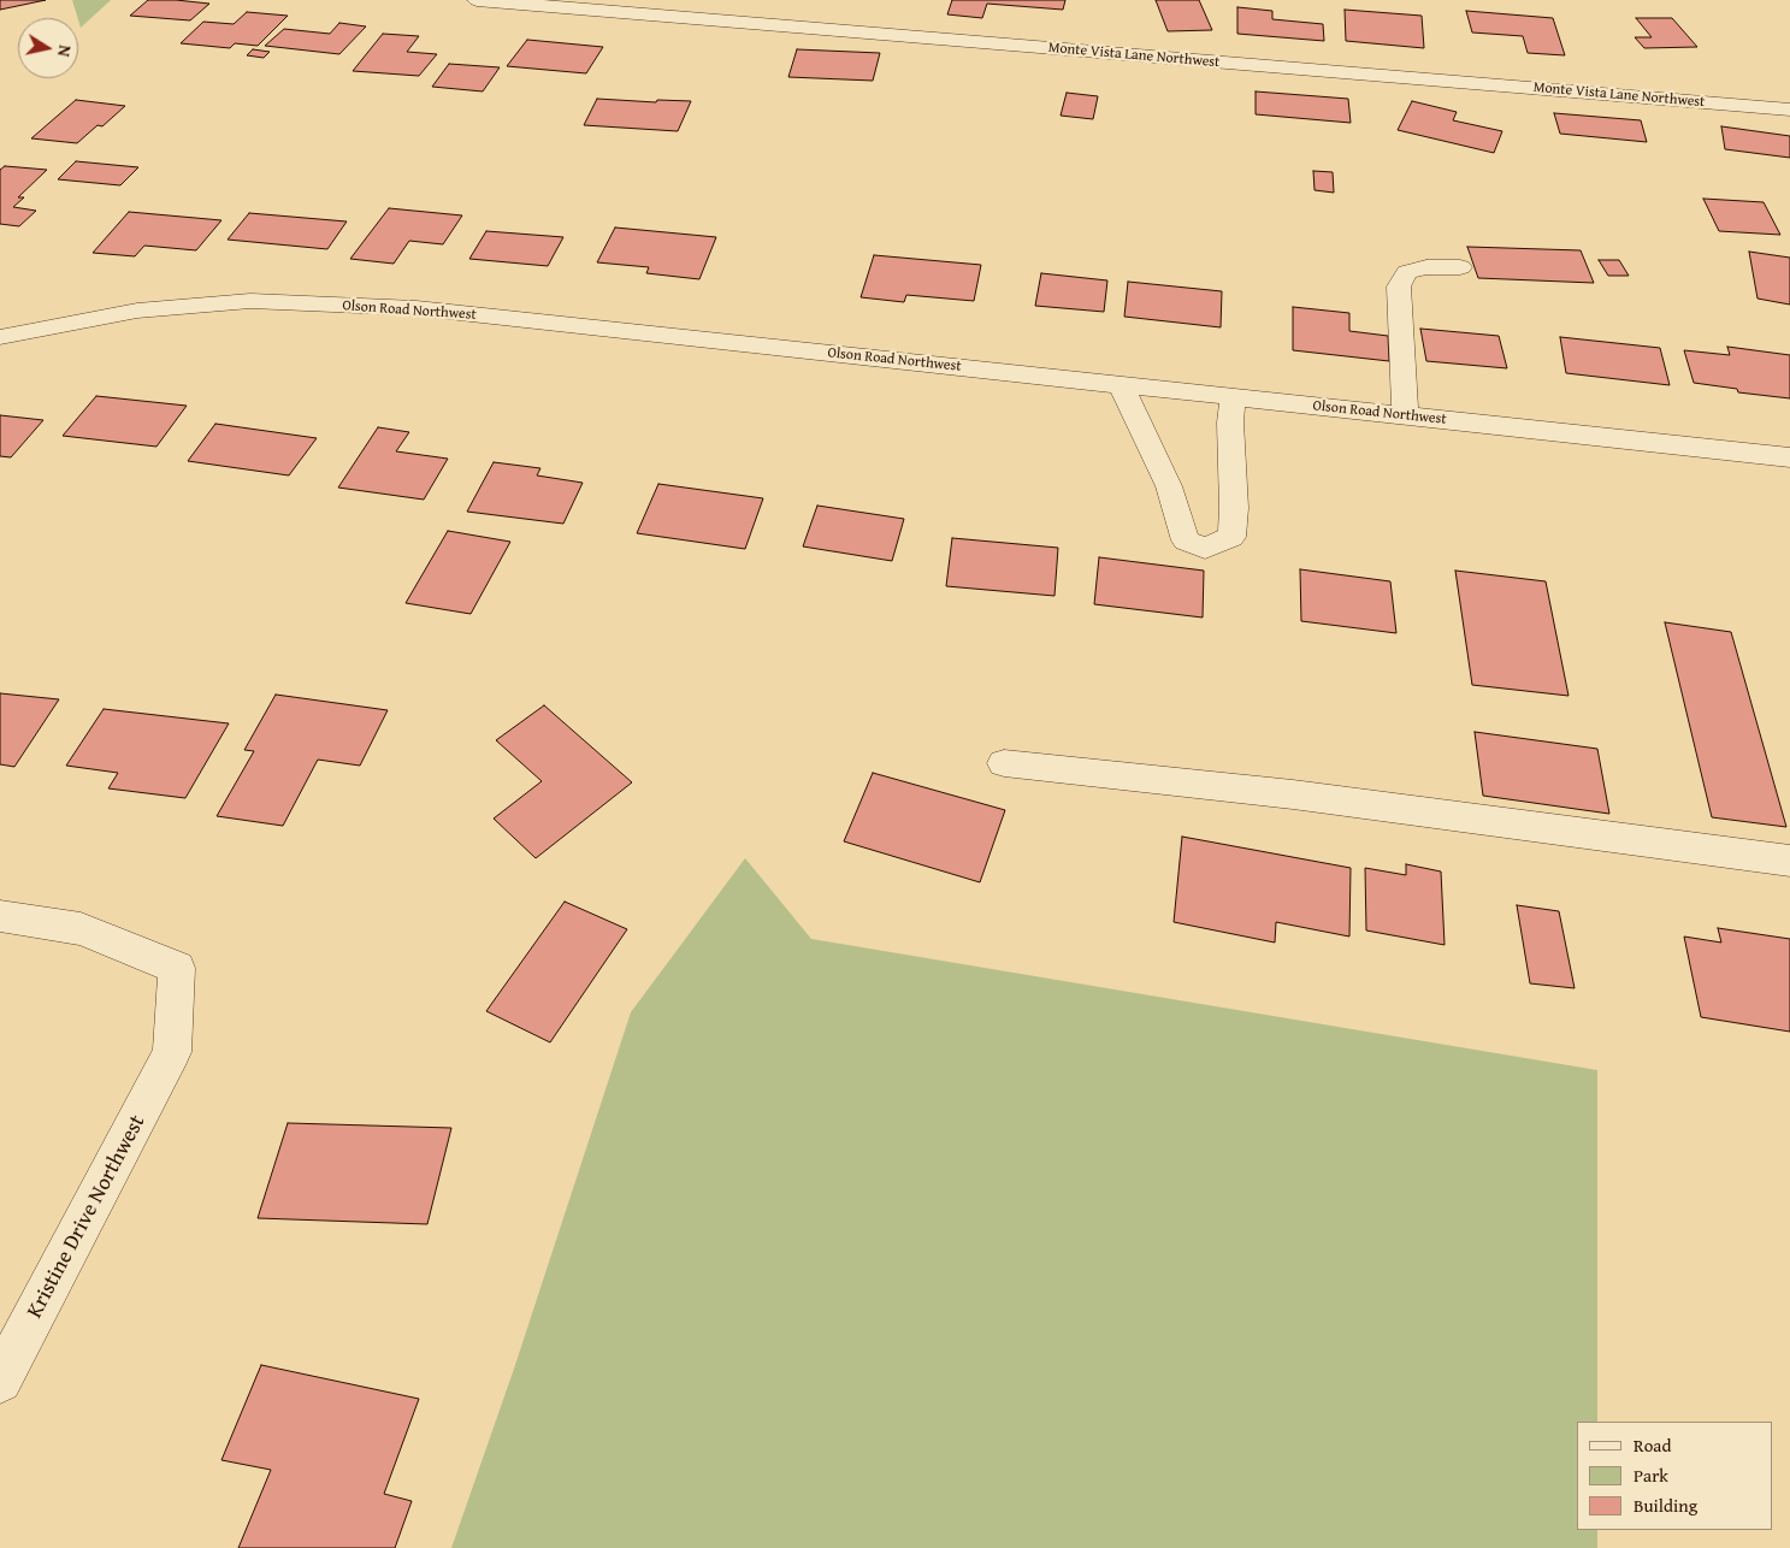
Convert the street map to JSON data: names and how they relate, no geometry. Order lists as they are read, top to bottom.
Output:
{
  "streets": {
    "street": ["Monte Vista Lane Northwest", "Olson Road Northwest", "Kristine Drive Northwest"]
  },
  "legend": ["Road", "Park", "Building"],
  "north": "right"
}
